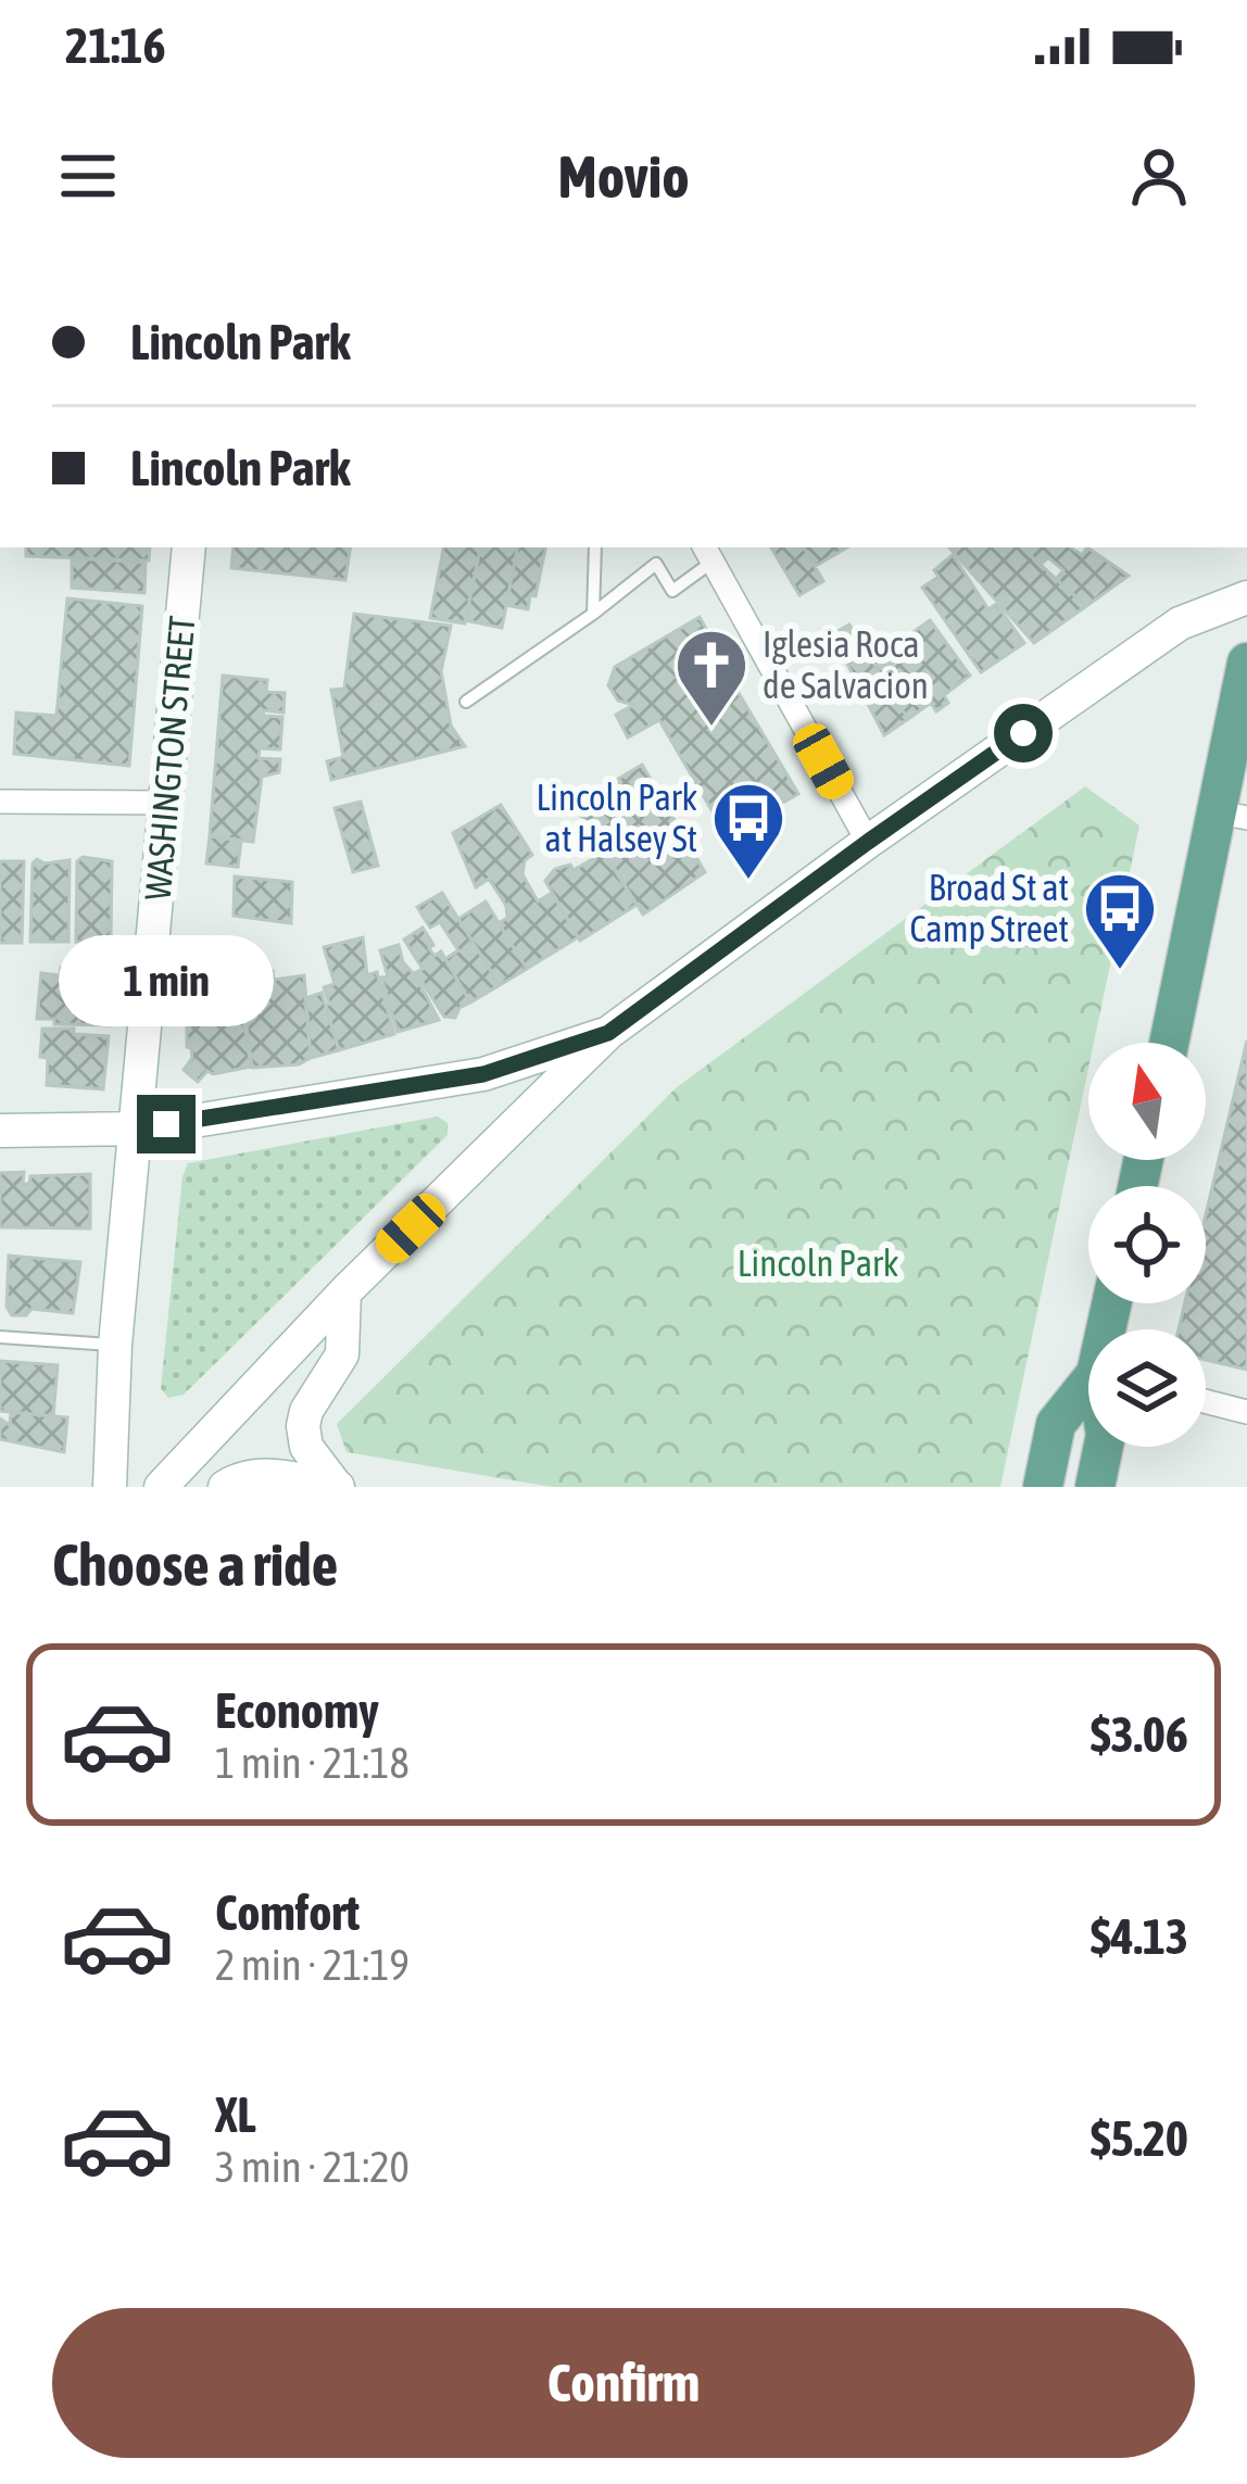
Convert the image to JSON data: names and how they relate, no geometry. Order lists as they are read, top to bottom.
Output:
{
  "streets": {
    "main road": ["WASHINGTON STREET"]
  },
  "parks": ["Lincoln Park"],
  "places": {
    "church": ["Iglesia Roca de Salvacion"],
    "bus stop": ["Lincoln Park at Halsey St", "Broad St at Camp Street"]
  },
  "north": "top",
  "page": {
    "status": "21:16",
    "header": "Movio",
    "banner": ["Lincoln Park", "Lincoln Park"],
    "bubble": "1 min",
    "heading": "Choose a ride",
    "list": [
      {
        "name": "Economy",
        "note": "1 min · 21:18",
        "value": "$3.06"
      },
      {
        "name": "Comfort",
        "note": "2 min · 21:19",
        "value": "$4.13"
      },
      {
        "name": "XL",
        "note": "3 min · 21:20",
        "value": "$5.20"
      }
    ],
    "buttons": "Confirm"
  }
}
